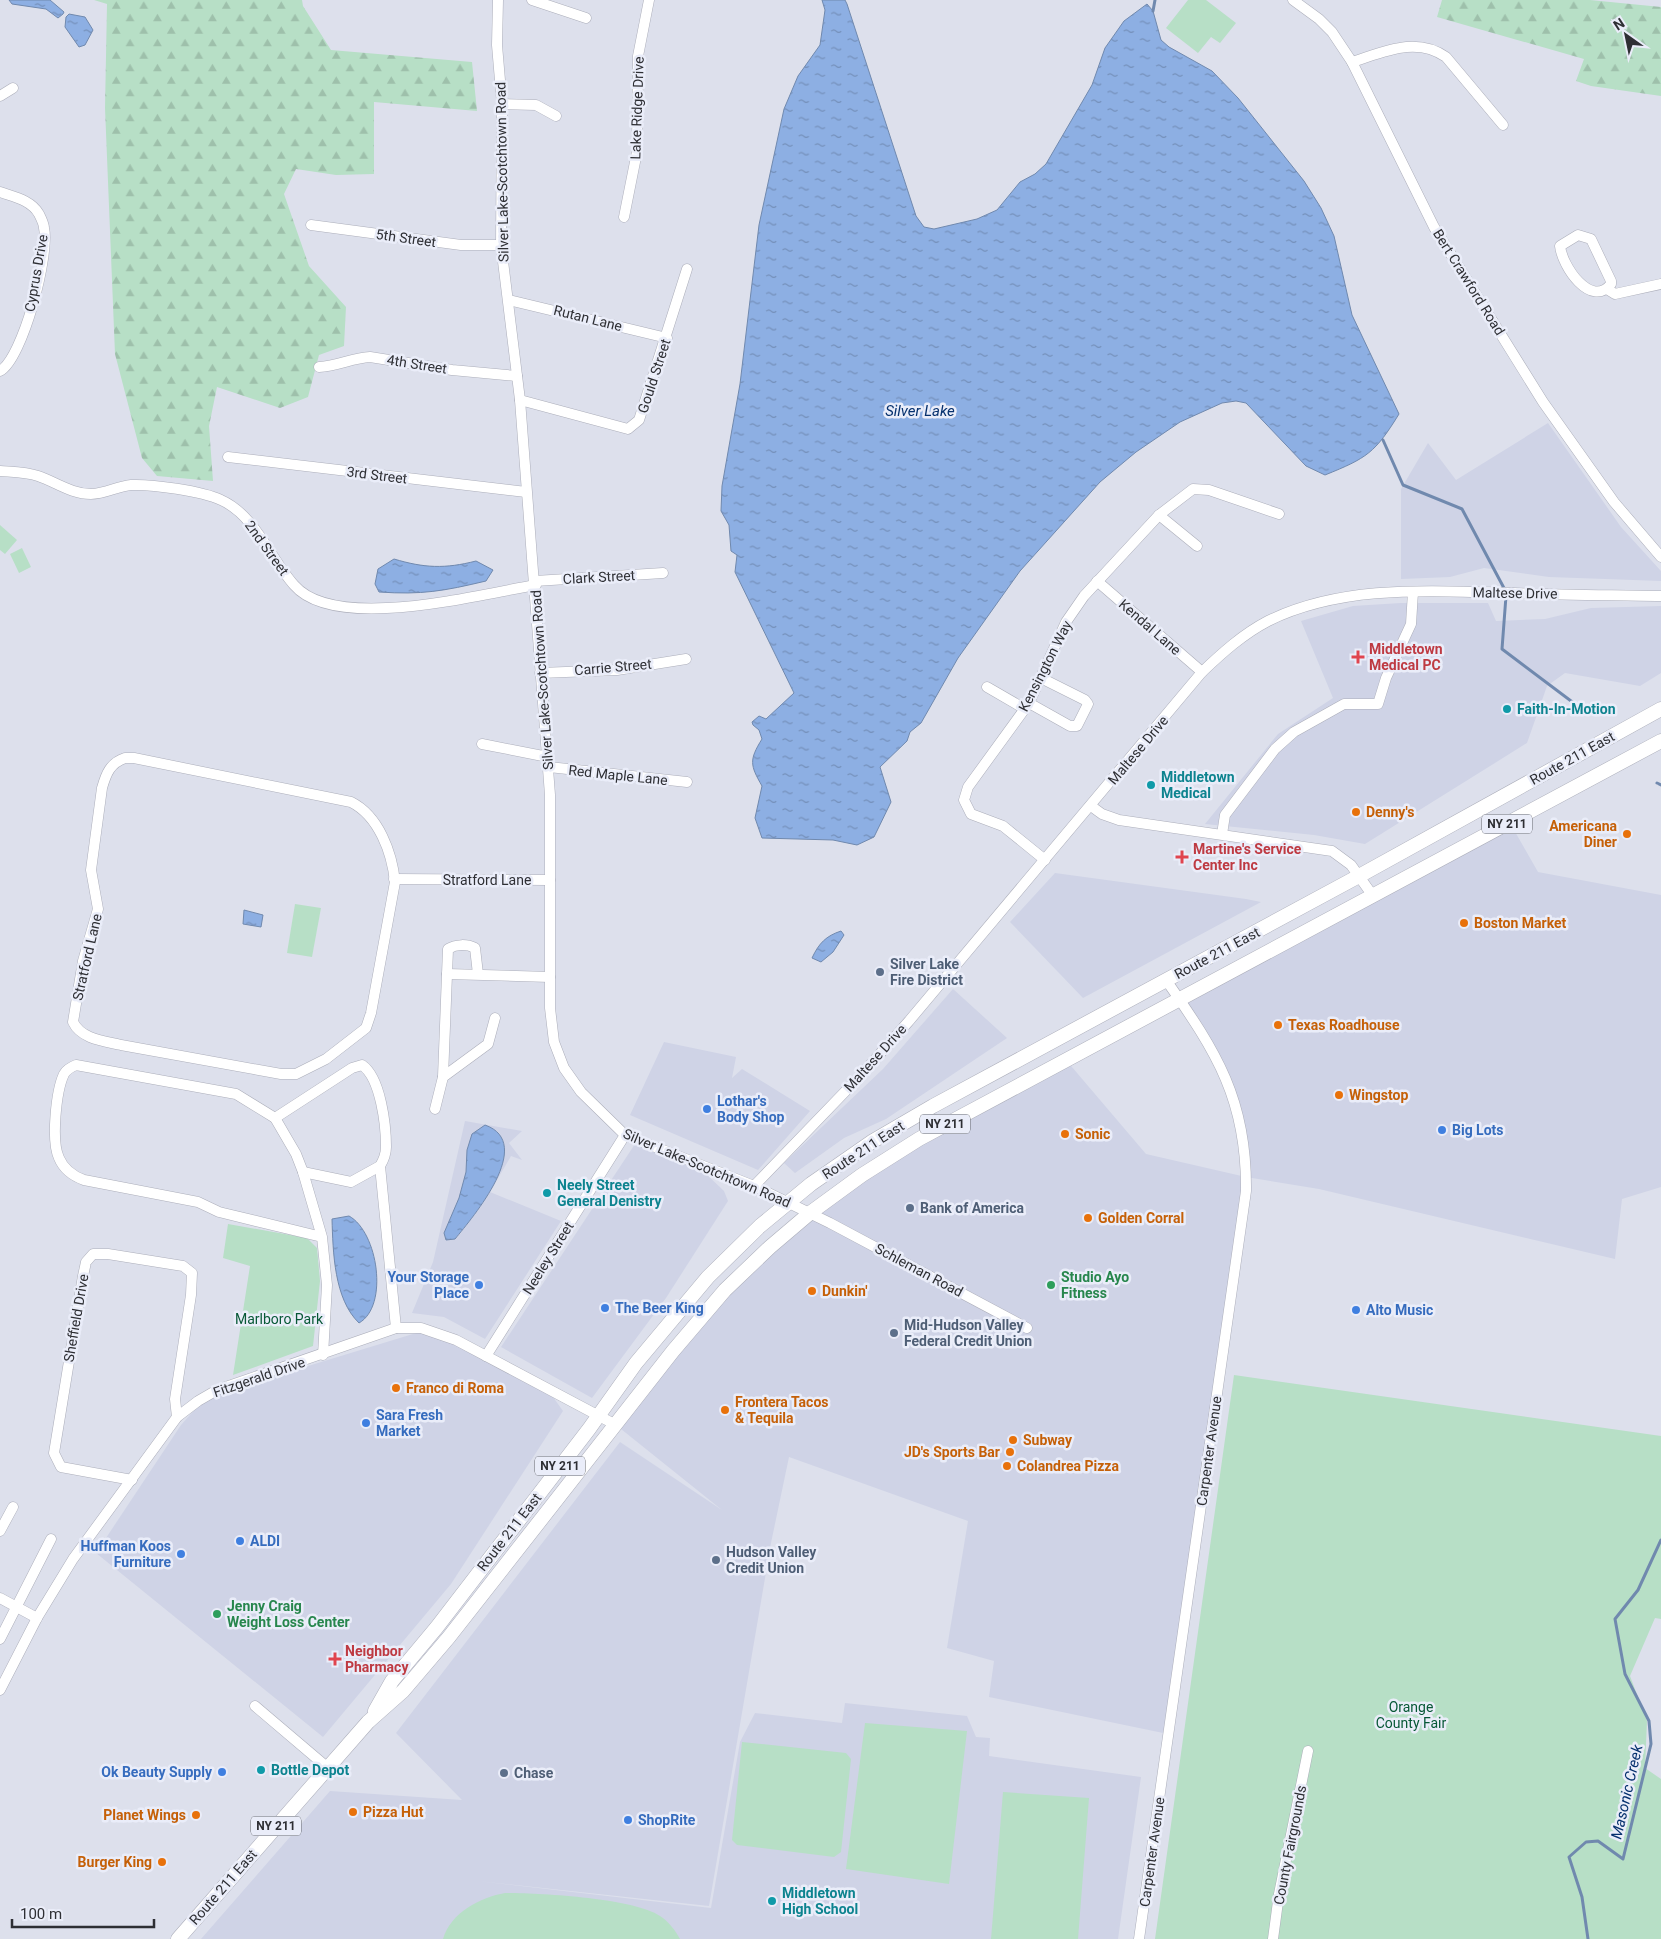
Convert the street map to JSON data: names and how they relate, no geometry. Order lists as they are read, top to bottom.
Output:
{
  "streets": {
    "main road": ["Route 211 East", "NY 211"],
    "street": [
      "Lake Ridge Drive",
      "Silver Lake-Scotchtown Road",
      "5th Street",
      "Cyprus Drive",
      "Bert Crawford Road",
      "Rutan Lane",
      "4th Street",
      "Gould Street",
      "3rd Street",
      "2nd Street",
      "Clark Street",
      "Maltese Drive",
      "Kendal Lane",
      "Kensington Way",
      "Carrie Street",
      "Red Maple Lane",
      "Stratford Lane",
      "Neeley Street",
      "Schleman Road",
      "Sheffield Drive",
      "Fitzgerald Drive",
      "Carpenter Avenue",
      "County Fairgrounds"
    ]
  },
  "crossings": [
    ["Silver Lake-Scotchtown Road", "5th Street"],
    ["Silver Lake-Scotchtown Road", "Rutan Lane"],
    ["Silver Lake-Scotchtown Road", "4th Street"],
    ["Silver Lake-Scotchtown Road", "Gould Street"],
    ["Silver Lake-Scotchtown Road", "3rd Street"],
    ["Silver Lake-Scotchtown Road", "2nd Street"],
    ["Silver Lake-Scotchtown Road", "Clark Street"],
    ["Silver Lake-Scotchtown Road", "Maltese Drive"],
    ["Silver Lake-Scotchtown Road", "Carrie Street"],
    ["Silver Lake-Scotchtown Road", "Route 211 East"],
    ["Silver Lake-Scotchtown Road", "Red Maple Lane"],
    ["Silver Lake-Scotchtown Road", "Stratford Lane"],
    ["Silver Lake-Scotchtown Road", "Neeley Street"],
    ["Silver Lake-Scotchtown Road", "Schleman Road"],
    ["Rutan Lane", "Gould Street"],
    ["2nd Street", "Clark Street"],
    ["Maltese Drive", "Kendal Lane"],
    ["Maltese Drive", "Kensington Way"],
    ["Kendal Lane", "Kensington Way"],
    ["Route 211 East", "Schleman Road"],
    ["Route 211 East", "Fitzgerald Drive"],
    ["Route 211 East", "Carpenter Avenue"],
    ["Neeley Street", "Fitzgerald Drive"],
    ["Sheffield Drive", "Fitzgerald Drive"]
  ],
  "water": ["Silver Lake", "Masonic Creek"],
  "parks": ["Marlboro Park", "Orange County Fair"],
  "places": {
    "health": ["Middletown Medical PC", "Martine's Service Center Inc", "Neighbor Pharmacy"],
    "other": [
      "Faith-In-Motion",
      "Middletown Medical",
      "Denny's",
      "Americana Diner",
      "Boston Market",
      "Silver Lake Fire District",
      "Texas Roadhouse",
      "Wingstop",
      "Lothar's Body Shop",
      "Big Lots",
      "Sonic",
      "Neely Street General Denistry",
      "Bank of America",
      "Golden Corral",
      "Your Storage Place",
      "Studio Ayo Fitness",
      "Dunkin'",
      "The Beer King",
      "Alto Music",
      "Mid-Hudson Valley Federal Credit Union",
      "Franco di Roma",
      "Frontera Tacos & Tequila",
      "Sara Fresh Market",
      "Subway",
      "JD's Sports Bar",
      "Colandrea Pizza",
      "ALDI",
      "Huffman Koos Furniture",
      "Hudson Valley Credit Union",
      "Jenny Craig Weight Loss Center",
      "Bottle Depot",
      "Ok Beauty Supply",
      "Chase",
      "Pizza Hut",
      "Planet Wings",
      "ShopRite",
      "Burger King",
      "Middletown High School"
    ]
  },
  "scale_bar": "100 m",
  "north": "top left"
}
